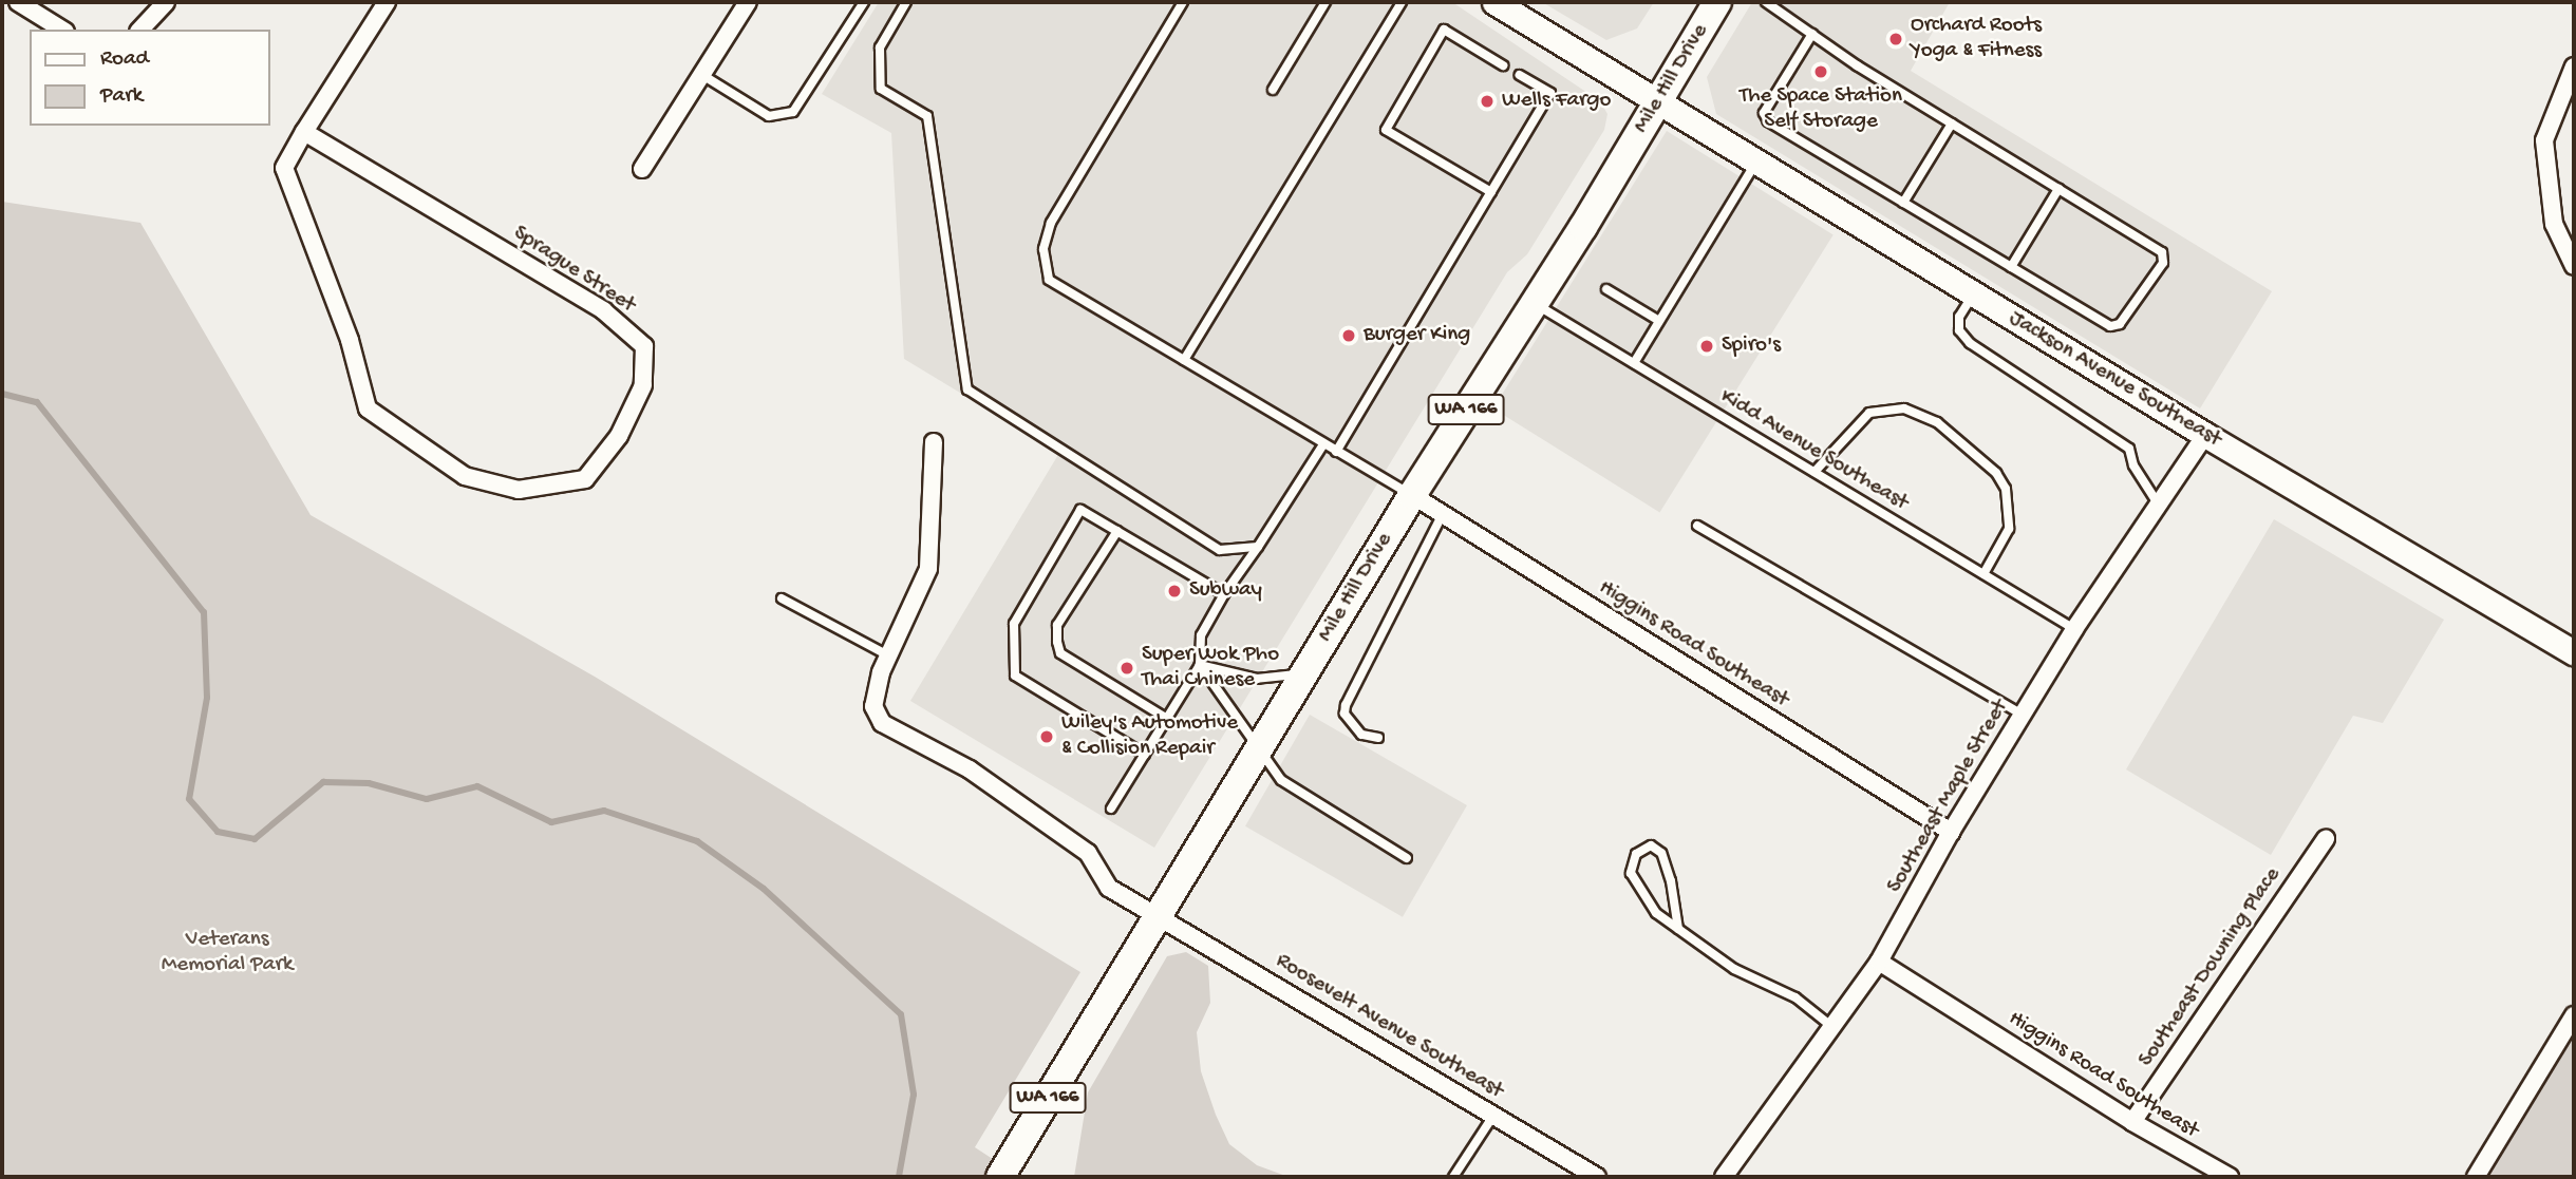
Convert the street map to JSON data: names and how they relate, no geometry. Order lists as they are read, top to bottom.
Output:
{
  "streets": {
    "main road": ["Mile Hill Drive", "Jackson Avenue Southeast", "WA 166"],
    "street": [
      "Sprague Street",
      "Higgins Road Southeast",
      "Southeast Maple Street",
      "Southeast Downing Place",
      "Roosevelt Avenue Southeast"
    ],
    "lane": ["Kidd Avenue Southeast"]
  },
  "crossings": [
    ["Mile Hill Drive", "Jackson Avenue Southeast"],
    ["Mile Hill Drive", "Kidd Avenue Southeast"],
    ["Mile Hill Drive", "Higgins Road Southeast"],
    ["Mile Hill Drive", "Roosevelt Avenue Southeast"],
    ["Jackson Avenue Southeast", "Southeast Maple Street"],
    ["Kidd Avenue Southeast", "Southeast Maple Street"],
    ["Higgins Road Southeast", "Southeast Maple Street"],
    ["Higgins Road Southeast", "Southeast Downing Place"]
  ],
  "parks": ["Veterans Memorial Park"],
  "places": [
    "Orchard Roots Yoga & Fitness",
    "The Space Station Self Storage",
    "Wells Fargo",
    "Burger King",
    "Spiro's",
    "Subway",
    "Super Wok Pho Thai Chinese",
    "Wiley's Automotive & Collision Repair"
  ],
  "legend": ["Road", "Park"]
}
